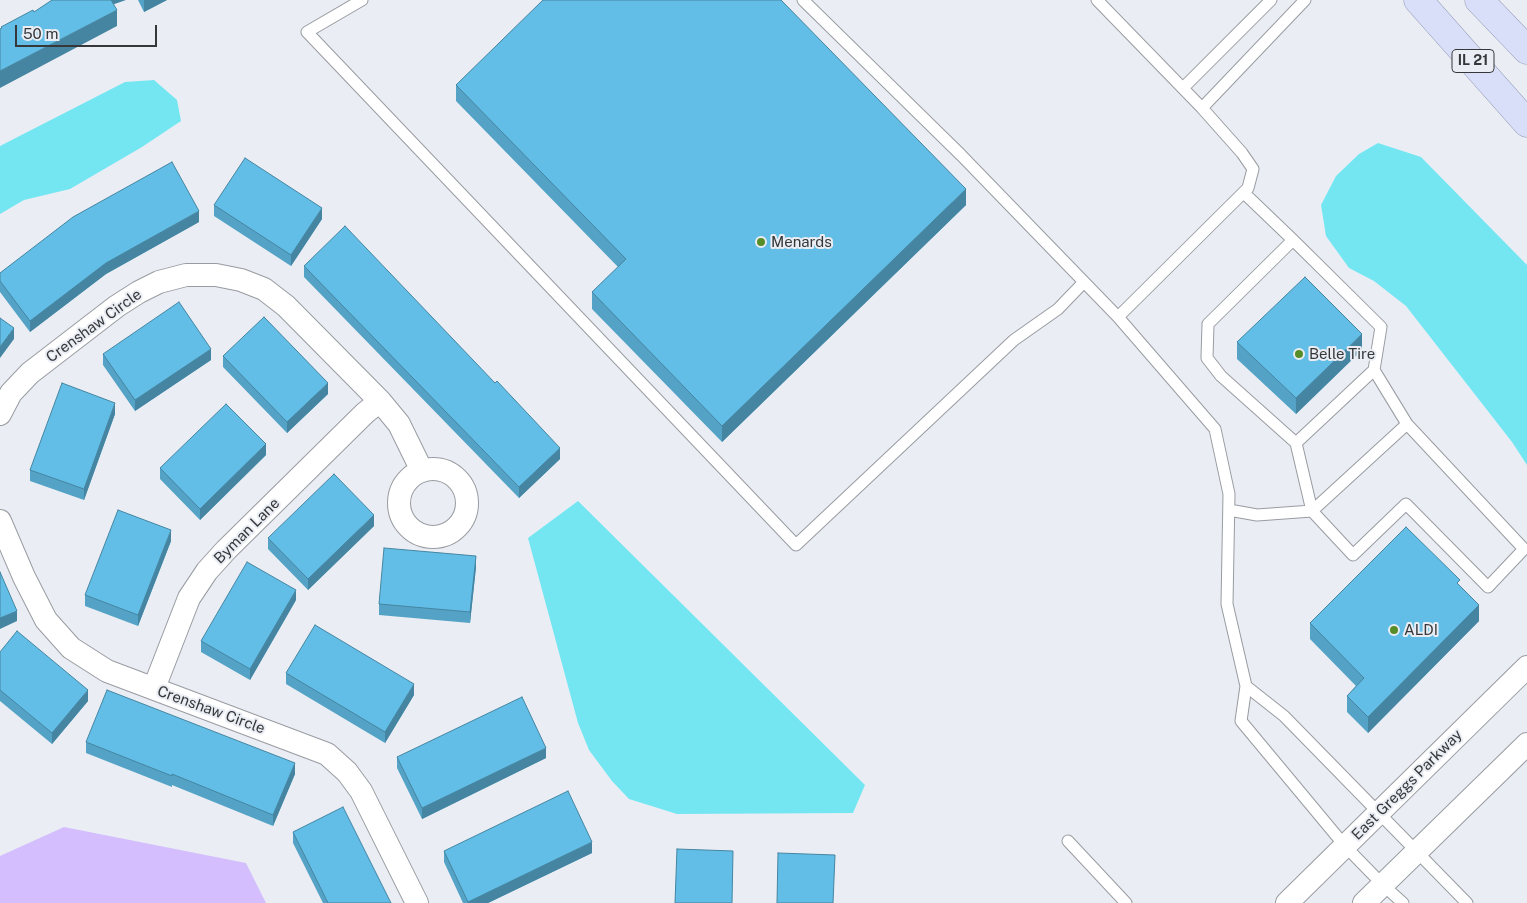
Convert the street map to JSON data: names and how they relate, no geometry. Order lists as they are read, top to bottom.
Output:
{
  "streets": {
    "main road": ["IL 21"],
    "street": ["Crenshaw Circle", "Byman Lane", "East Greggs Parkway"]
  },
  "crossings": [
    ["Crenshaw Circle", "Byman Lane"]
  ],
  "places": ["Menards", "Belle Tire", "ALDI"],
  "scale_bar": "50 m"
}
